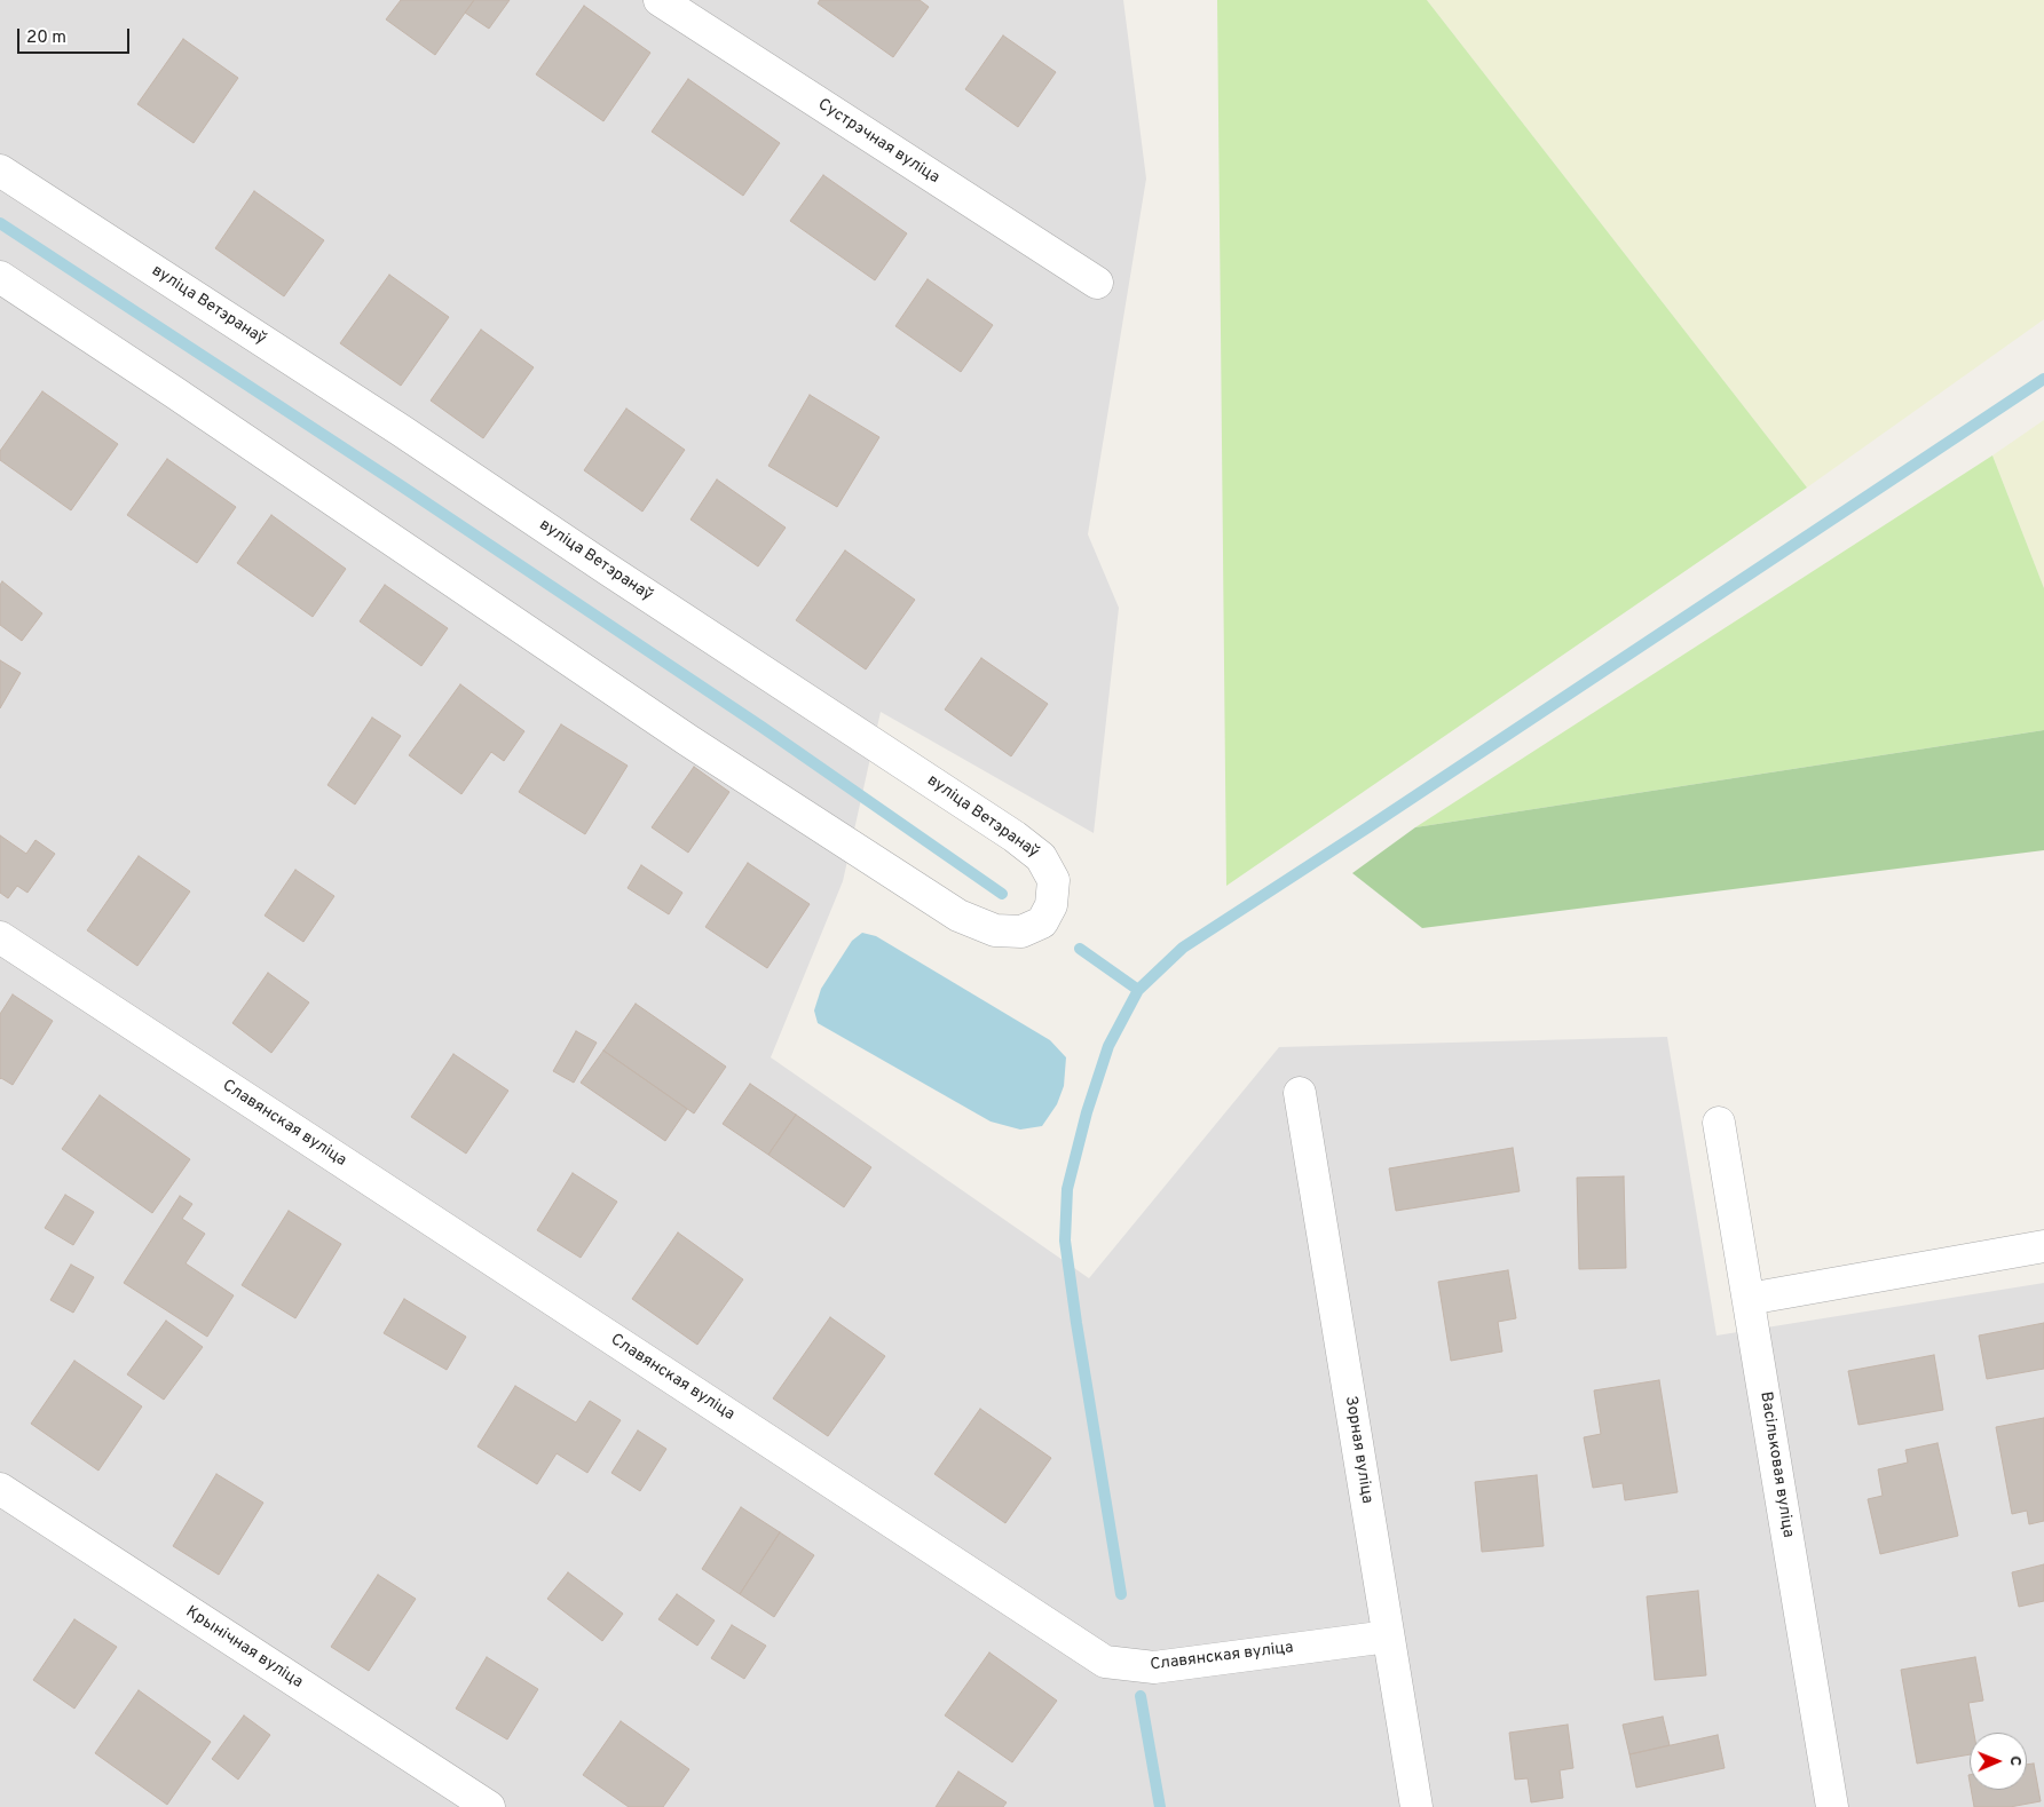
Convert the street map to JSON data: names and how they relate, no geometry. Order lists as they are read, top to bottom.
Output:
{
  "streets": {
    "street": [
      "Сустрэчная вуліца",
      "вуліца Ветэранаў",
      "Славянская вуліца",
      "Зорная вуліца",
      "Васільковая вуліца",
      "Крынічная вуліца"
    ]
  },
  "crossings": [
    ["Славянская вуліца", "Зорная вуліца"]
  ],
  "scale_bar": "20 m",
  "north": "right"
}
